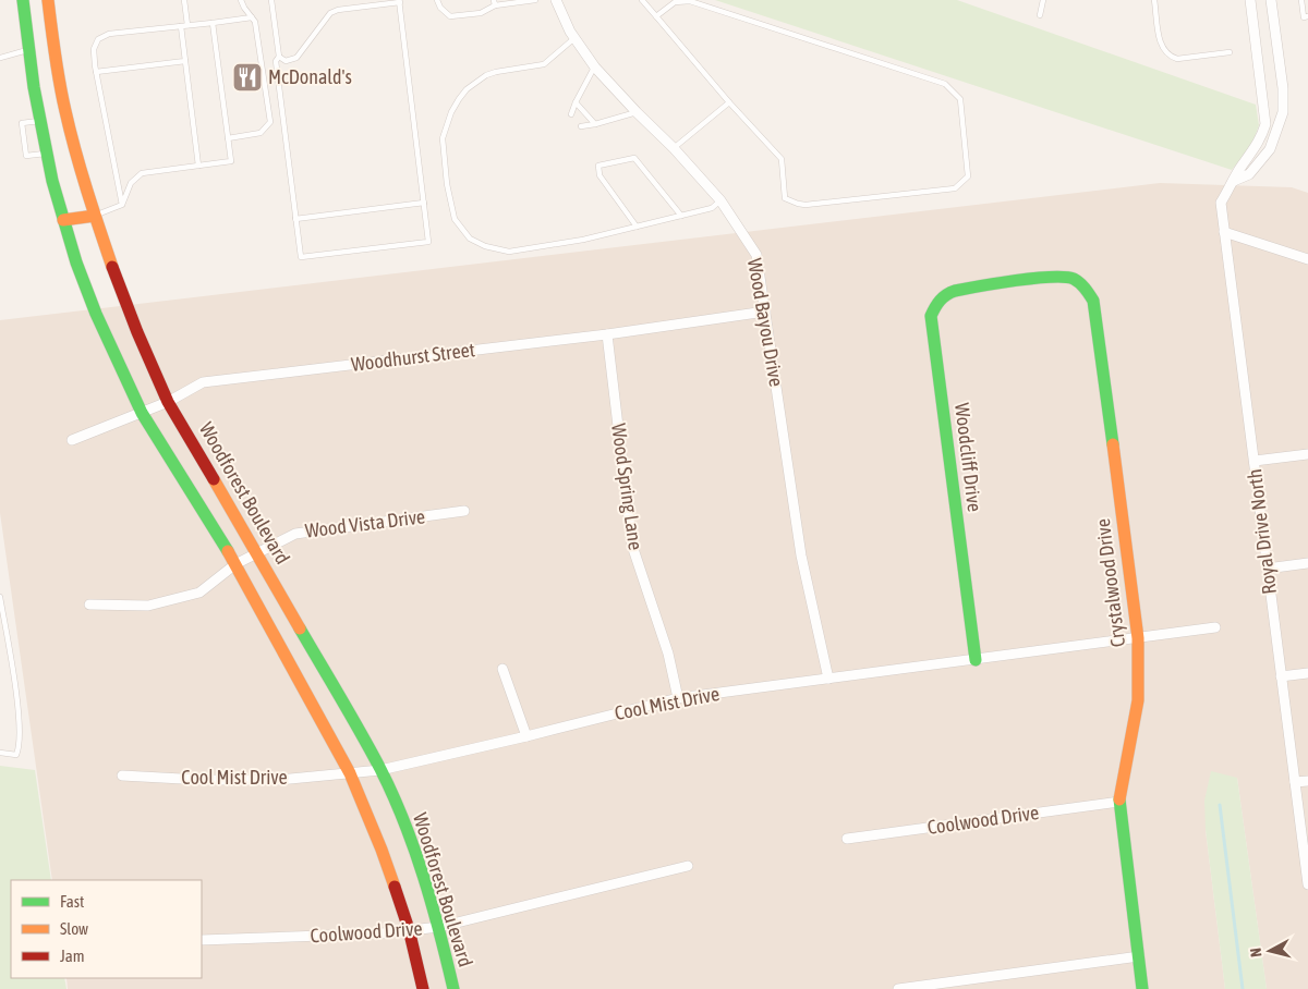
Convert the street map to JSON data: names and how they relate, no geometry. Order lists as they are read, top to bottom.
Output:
{
  "streets": {
    "street": [
      "Wood Bayou Drive",
      "Woodhurst Street",
      "Woodcliff Drive",
      "Wood Spring Lane",
      "Woodforest Boulevard",
      "Wood Vista Drive",
      "Royal Drive North",
      "Crystalwood Drive",
      "Cool Mist Drive",
      "Coolwood Drive"
    ]
  },
  "crossings": [
    ["Wood Bayou Drive", "Woodhurst Street"],
    ["Wood Bayou Drive", "Cool Mist Drive"],
    ["Woodhurst Street", "Wood Spring Lane"],
    ["Woodhurst Street", "Woodforest Boulevard"],
    ["Woodcliff Drive", "Crystalwood Drive"],
    ["Woodcliff Drive", "Cool Mist Drive"],
    ["Wood Spring Lane", "Cool Mist Drive"],
    ["Woodforest Boulevard", "Wood Vista Drive"],
    ["Woodforest Boulevard", "Cool Mist Drive"],
    ["Woodforest Boulevard", "Coolwood Drive"],
    ["Crystalwood Drive", "Cool Mist Drive"],
    ["Crystalwood Drive", "Coolwood Drive"]
  ],
  "places": {
    "restaurant": ["McDonald's"]
  },
  "legend": ["Fast", "Slow", "Jam"],
  "north": "left"
}
